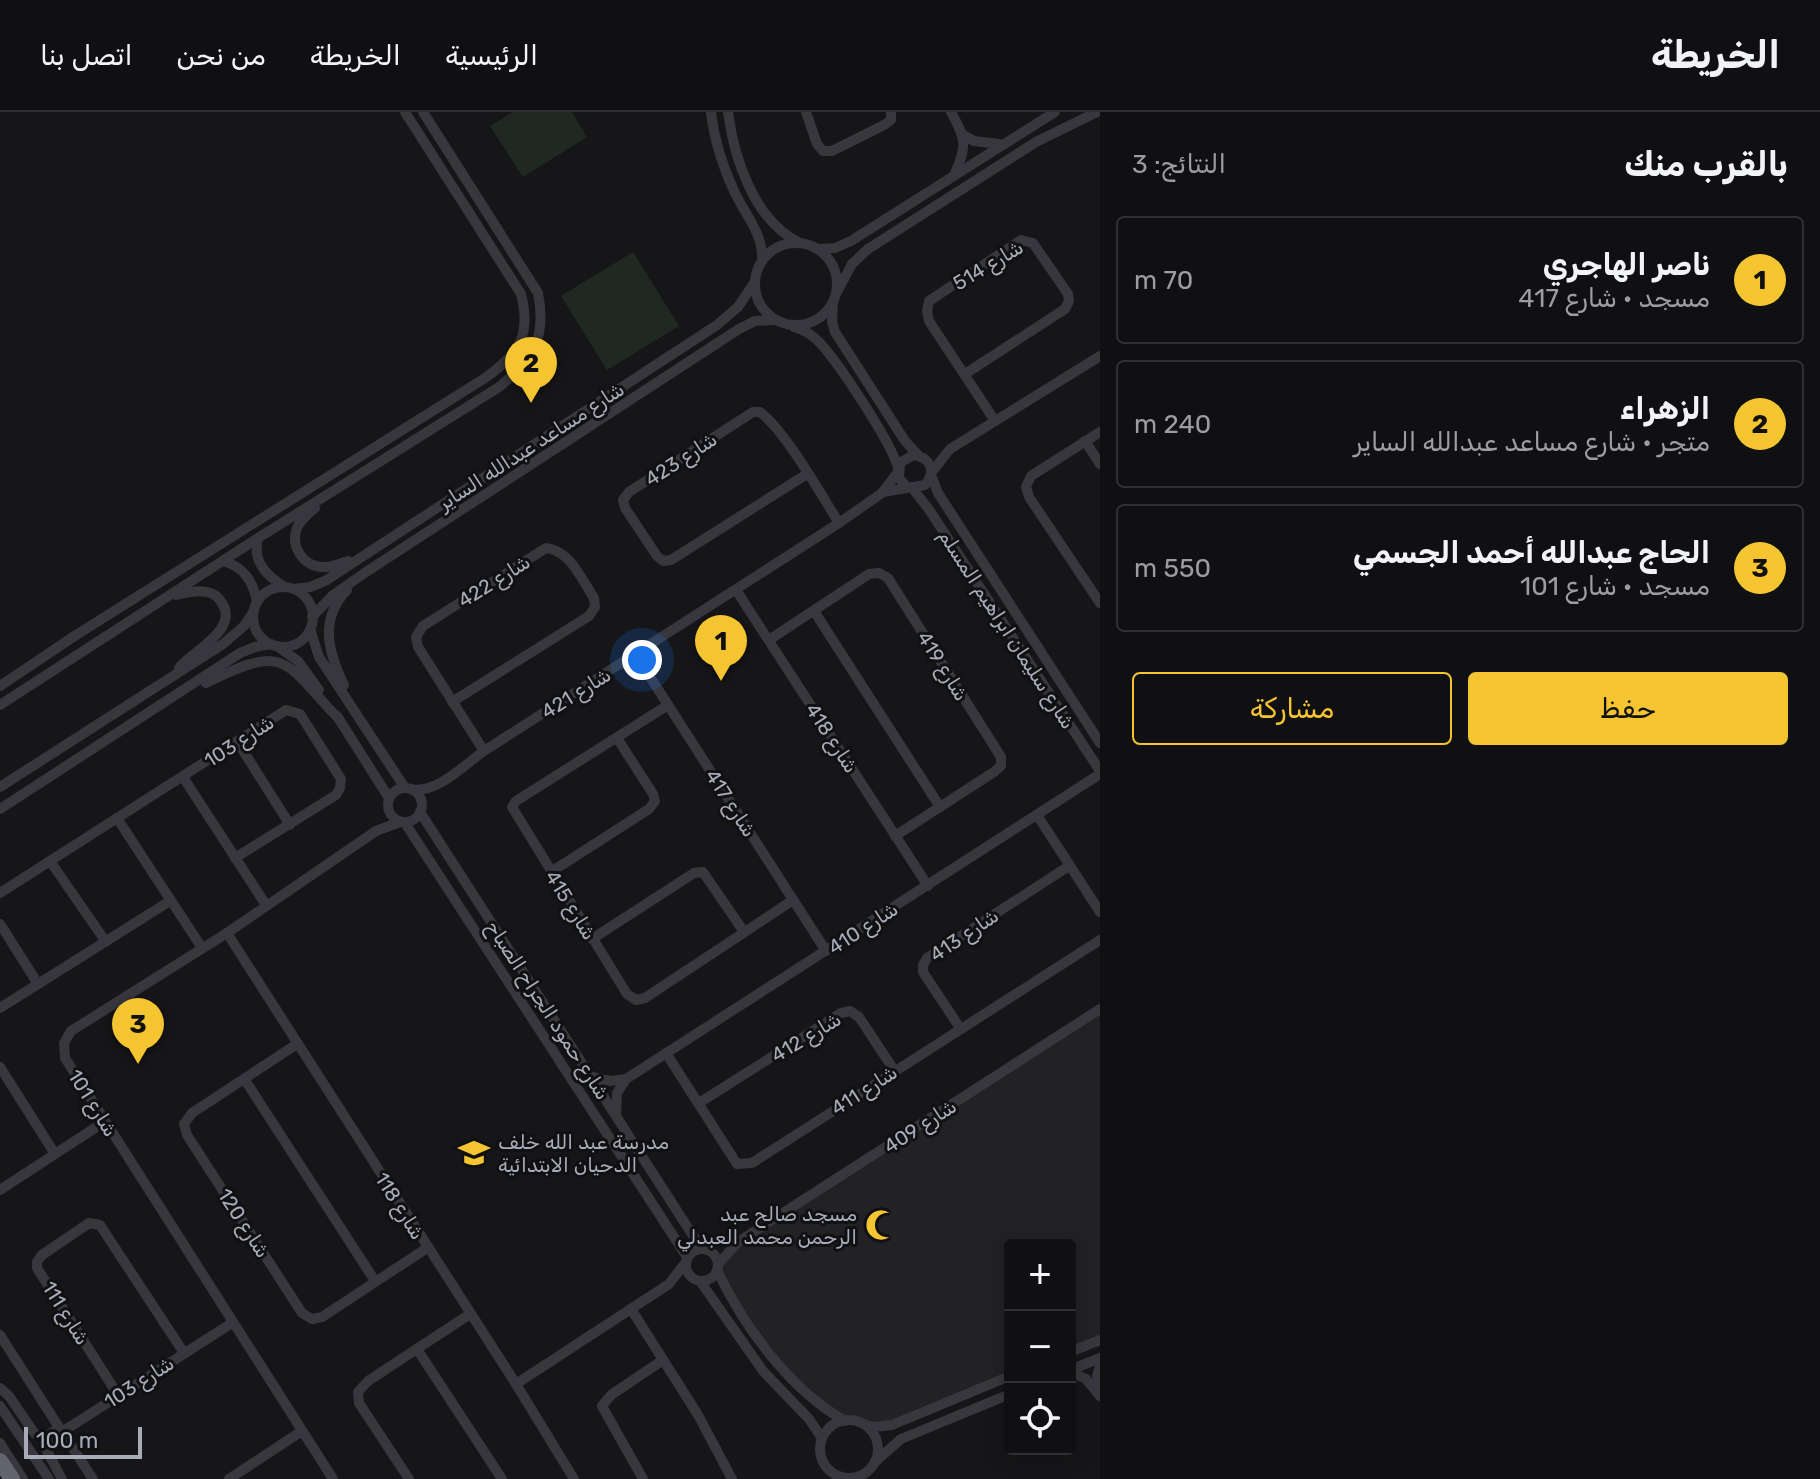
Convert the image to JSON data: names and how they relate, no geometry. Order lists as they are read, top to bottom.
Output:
{
  "streets": {
    "street": [
      "شارع 514",
      "شارع مساعد عبدالله الساير",
      "شارع 423",
      "شارع 422",
      "شارع سليمان ابراهيم المسلم",
      "شارع 419",
      "شارع 421",
      "شارع 418",
      "شارع 103",
      "شارع 417",
      "شارع 415",
      "شارع 410",
      "شارع 413",
      "شارع حمود الجراح الصباح",
      "شارع 412",
      "شارع 411",
      "شارع 101",
      "شارع 409",
      "شارع 118",
      "شارع 120",
      "شارع 111"
    ]
  },
  "crossings": [
    ["شارع 423", "شارع 421"],
    ["شارع 422", "شارع 421"],
    ["شارع سليمان ابراهيم المسلم", "شارع 421"],
    ["شارع سليمان ابراهيم المسلم", "شارع 410"],
    ["شارع 419", "شارع 418"],
    ["شارع 421", "شارع 418"],
    ["شارع 421", "شارع 417"],
    ["شارع 421", "شارع حمود الجراح الصباح"],
    ["شارع 421", "شارع 101"],
    ["شارع 418", "شارع 410"],
    ["شارع 103", "شارع 101"],
    ["شارع 103", "شارع 111"],
    ["شارع 417", "شارع 415"],
    ["شارع 417", "شارع 410"],
    ["شارع 410", "شارع 411"],
    ["شارع 413", "شارع 411"],
    ["شارع حمود الجراح الصباح", "شارع 101"],
    ["شارع حمود الجراح الصباح", "شارع 409"],
    ["شارع 412", "شارع 411"],
    ["شارع 101", "شارع 118"],
    ["شارع 118", "شارع 120"]
  ],
  "places": {
    "school or university": ["مدرسة عبد الله خلف الدحيان الابتدائية"],
    "mosque": ["مسجد صالح عبد الرحمن محمد العبدلي"]
  },
  "scale_bar": "100 m",
  "page": {
    "header": "الخريطة",
    "nav": [
      "الرئيسية",
      "الخريطة",
      "من نحن",
      "اتصل بنا"
    ],
    "heading": ["بالقرب منك", "النتائج: 3"],
    "list": [
      {
        "mark": "1",
        "name": "ناصر الهاجري",
        "note": "مسجد · شارع 417",
        "value": "70 m"
      },
      {
        "mark": "2",
        "name": "الزهراء",
        "note": "متجر · شارع مساعد عبدالله الساير",
        "value": "240 m"
      },
      {
        "mark": "3",
        "name": "الحاج عبدالله أحمد الجسمي",
        "note": "مسجد · شارع 101",
        "value": "550 m"
      }
    ],
    "pins": ["2", "1", "3"],
    "buttons": ["حفظ", "مشاركة"],
    "map_buttons": ["+", "−"],
    "scale": "100 m"
  }
}
